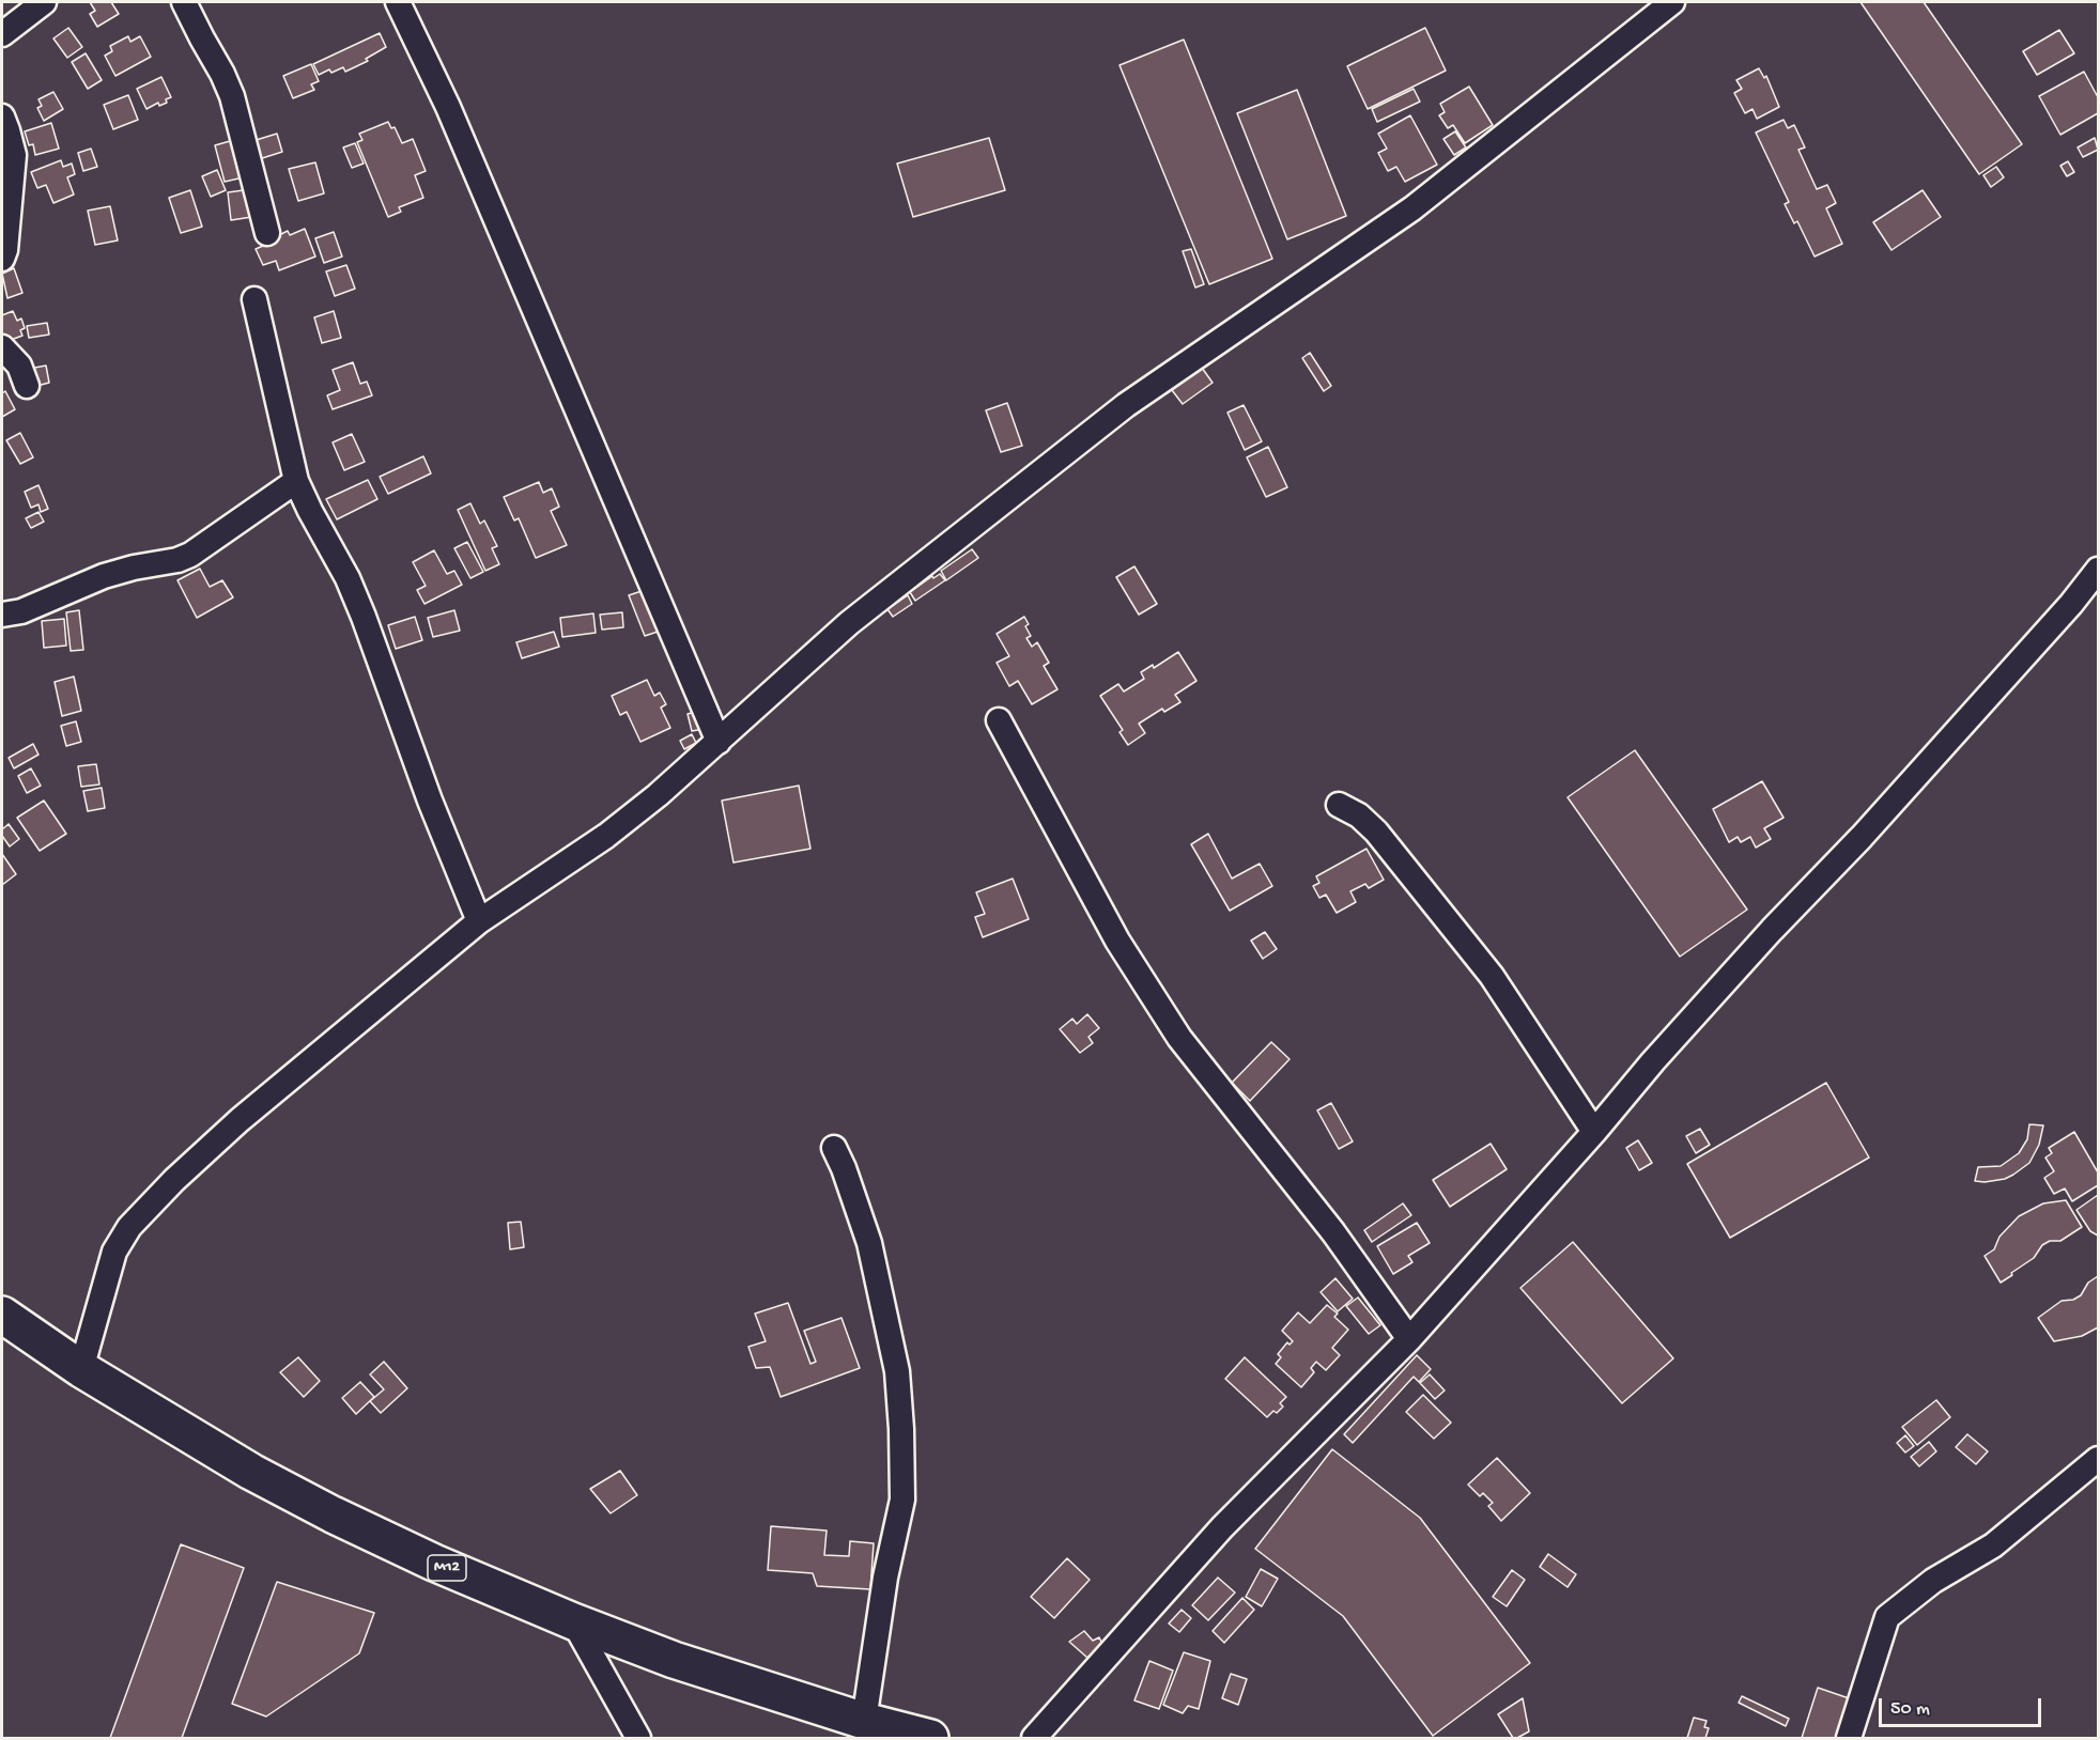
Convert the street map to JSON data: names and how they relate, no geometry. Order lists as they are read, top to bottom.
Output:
{
  "streets": {
    "highway": ["M12"]
  },
  "scale_bar": "50 m"
}
